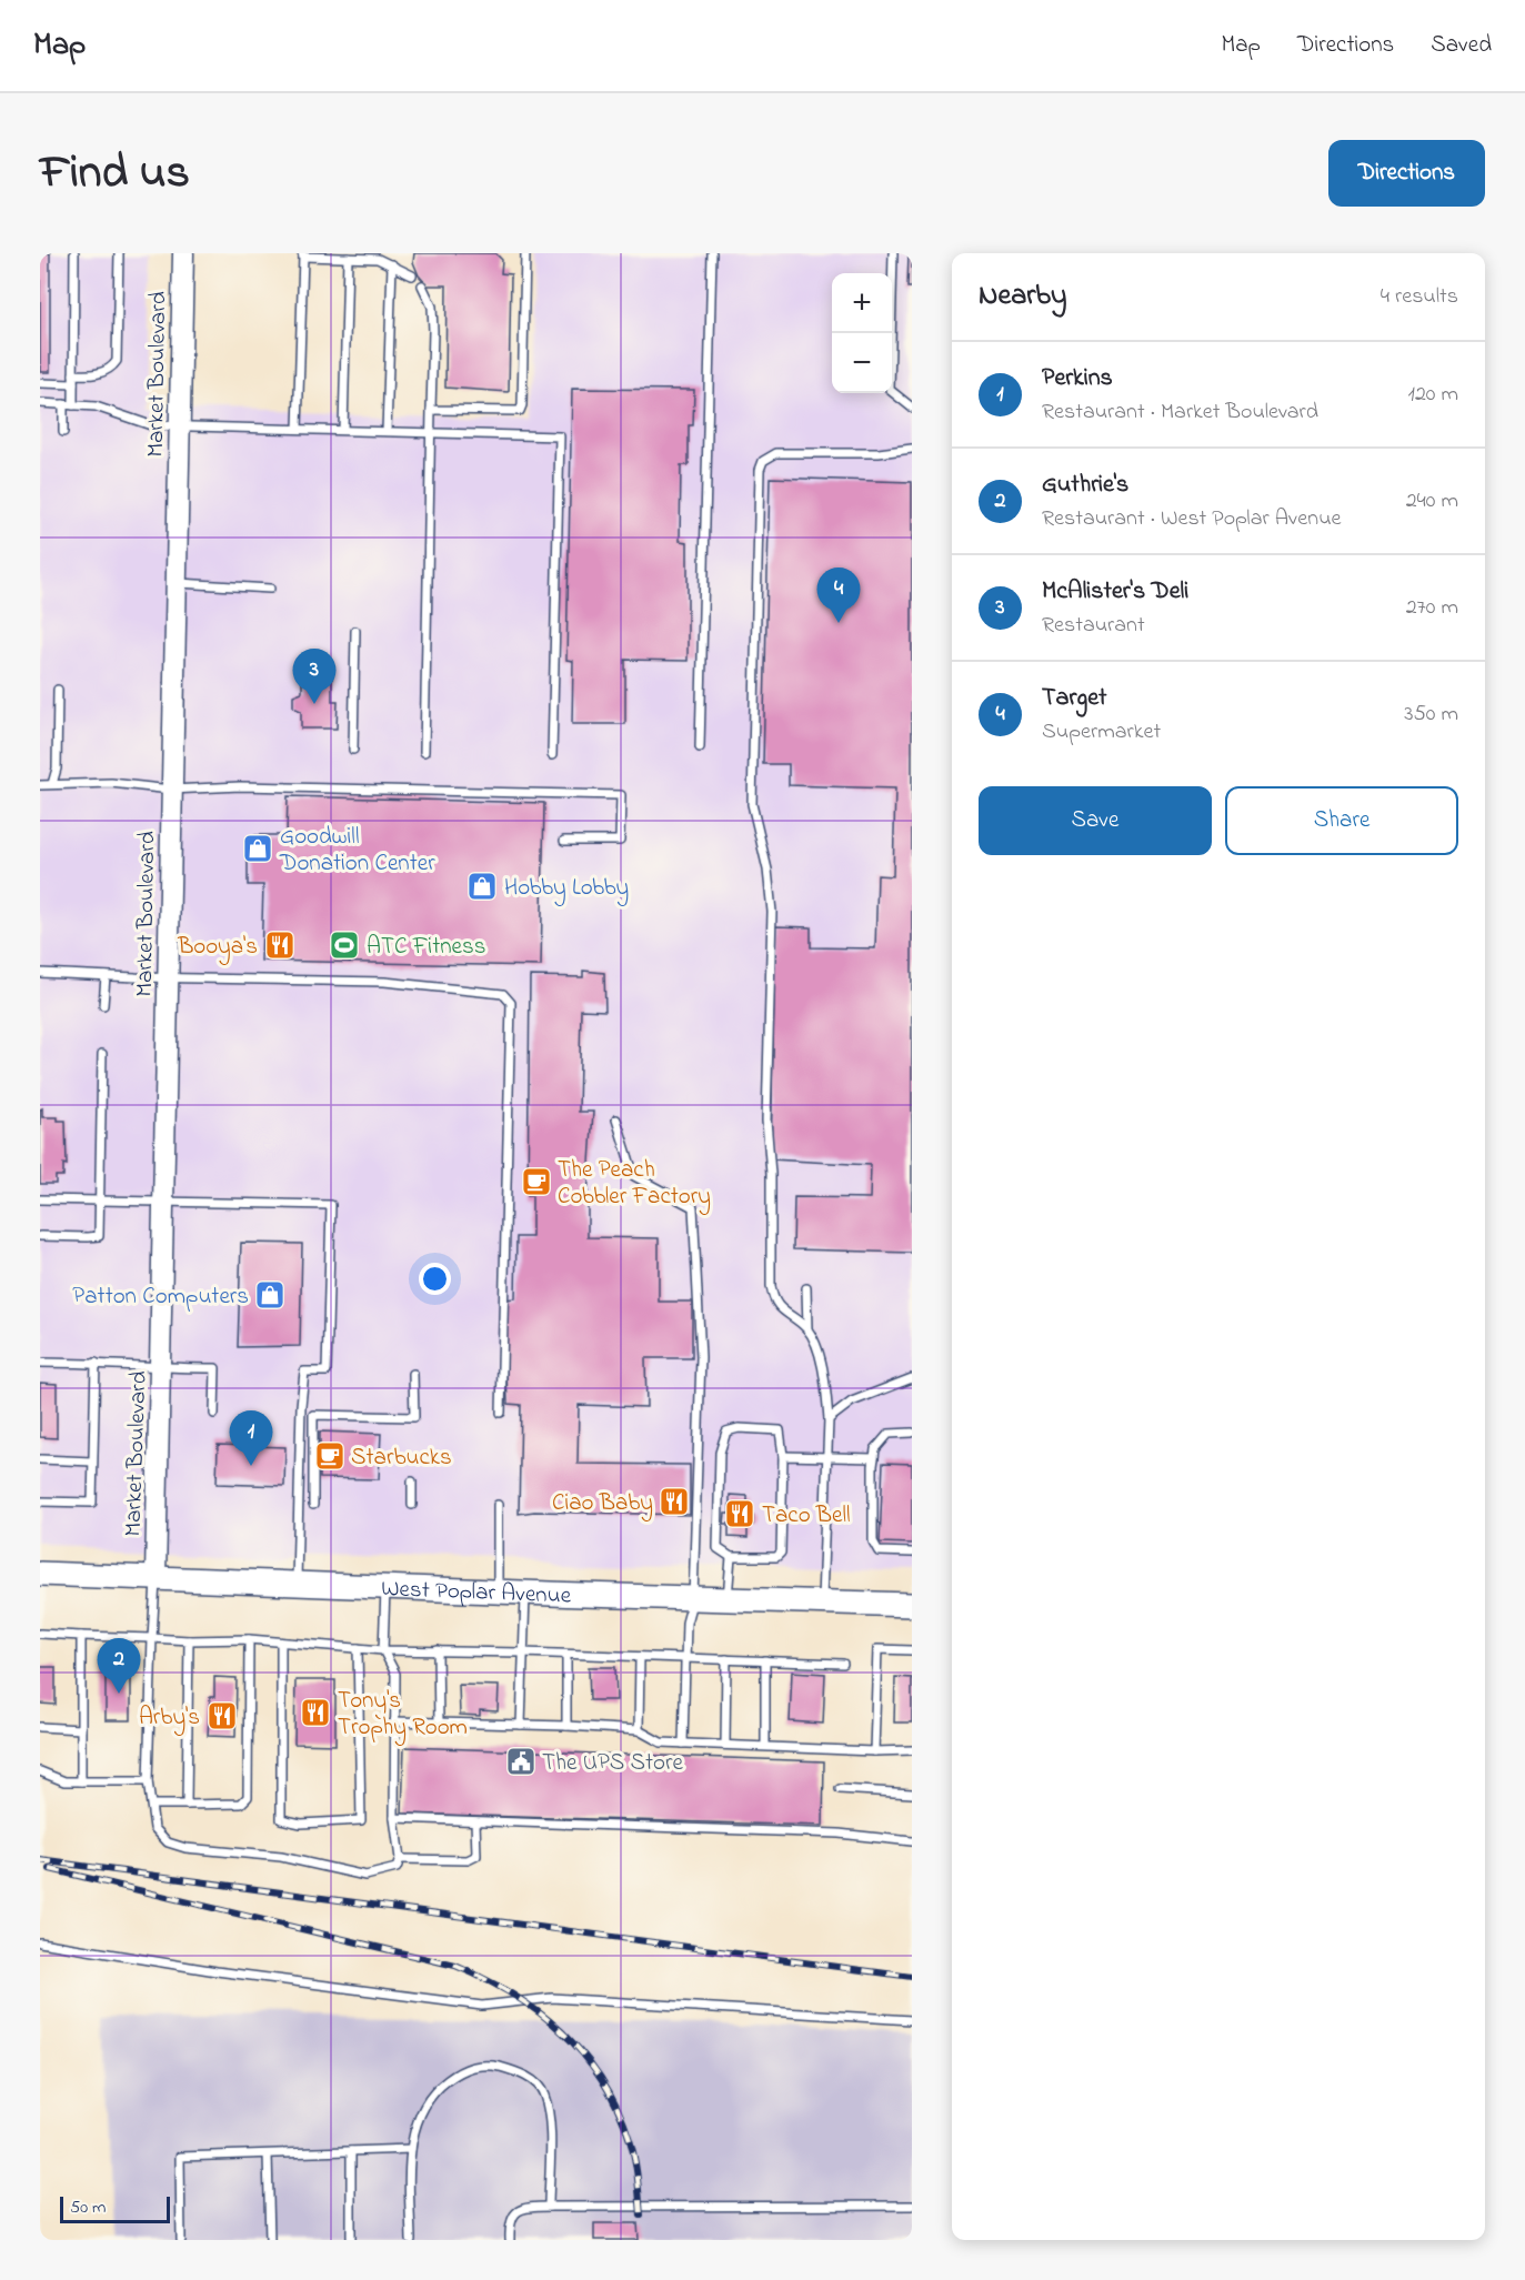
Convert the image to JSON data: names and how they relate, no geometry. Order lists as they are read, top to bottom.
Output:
{
  "streets": {
    "main road": ["West Poplar Avenue"],
    "street": ["Market Boulevard"]
  },
  "crossings": [
    ["Market Boulevard", "West Poplar Avenue"]
  ],
  "places": {
    "shop": ["Goodwill Donation Center", "Hobby Lobby", "Patton Computers"],
    "restaurant": [
      "Booya's",
      "Ciao Baby",
      "Taco Bell",
      "Tony's Trophy Room",
      "Arby's"
    ],
    "sports": ["ATC Fitness"],
    "cafe": ["The Peach Cobbler Factory", "Starbucks"],
    "public building": ["The UPS Store"]
  },
  "scale_bar": "50 m",
  "page": {
    "header": "Map",
    "nav": ["Map", "Directions", "Saved"],
    "title": "Find us",
    "buttons": [
      "Directions",
      ["Save", "Share"]
    ],
    "heading": ["Nearby", "4 results"],
    "map_buttons": ["+", "−"],
    "list": [
      {
        "mark": "1",
        "name": "Perkins",
        "note": "Restaurant · Market Boulevard",
        "value": "120 m"
      },
      {
        "mark": "2",
        "name": "Guthrie's",
        "note": "Restaurant · West Poplar Avenue",
        "value": "240 m"
      },
      {
        "mark": "3",
        "name": "McAlister's Deli",
        "note": "Restaurant",
        "value": "270 m"
      },
      {
        "mark": "4",
        "name": "Target",
        "note": "Supermarket",
        "value": "350 m"
      }
    ],
    "pins": [
      "4",
      "3",
      "1",
      "2"
    ],
    "scale": "50 m"
  }
}
